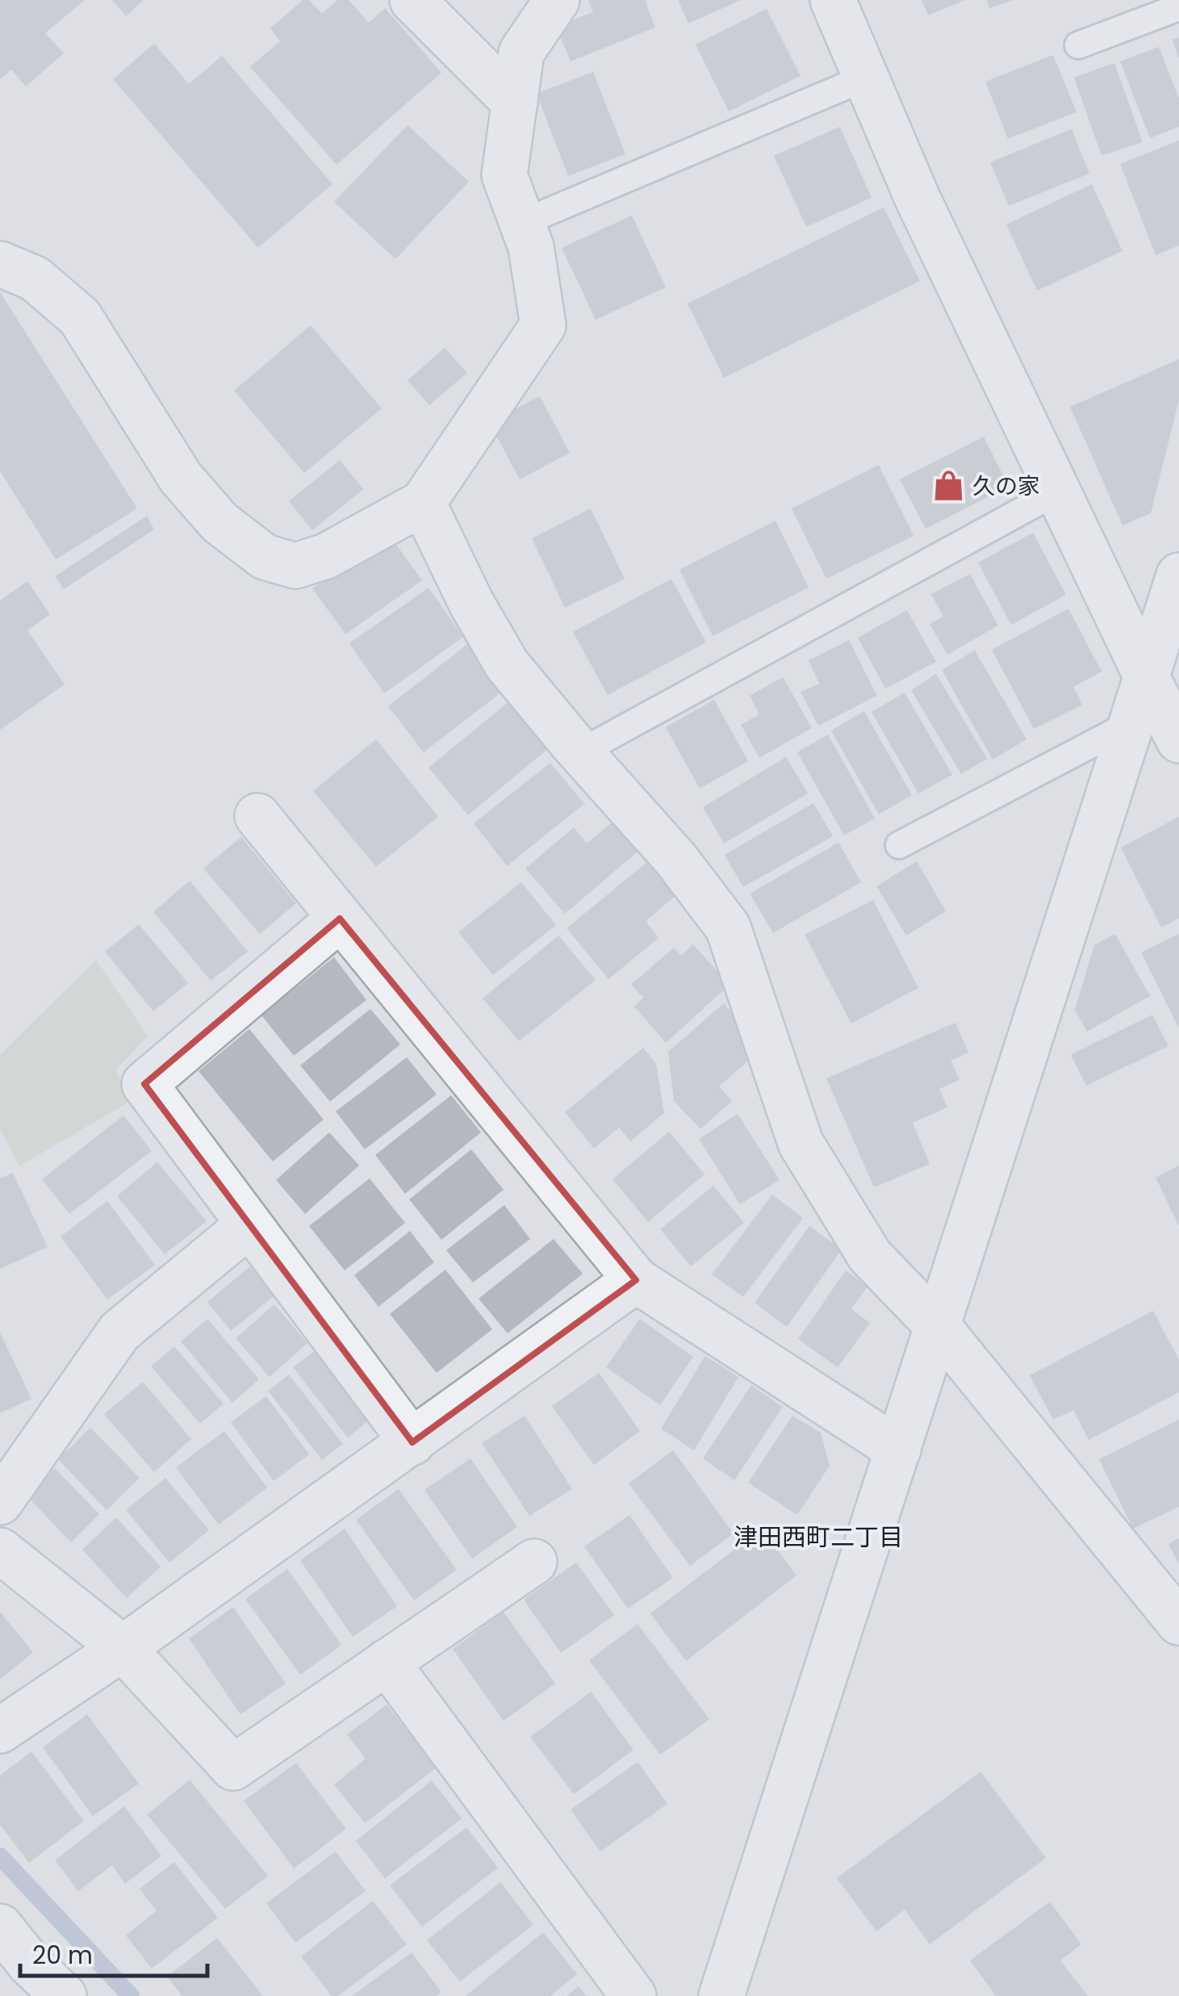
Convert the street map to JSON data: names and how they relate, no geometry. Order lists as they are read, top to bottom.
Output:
{
  "districts": ["津田西町二丁目"],
  "places": {
    "shop": ["久の家"]
  },
  "scale_bar": "20 m"
}
